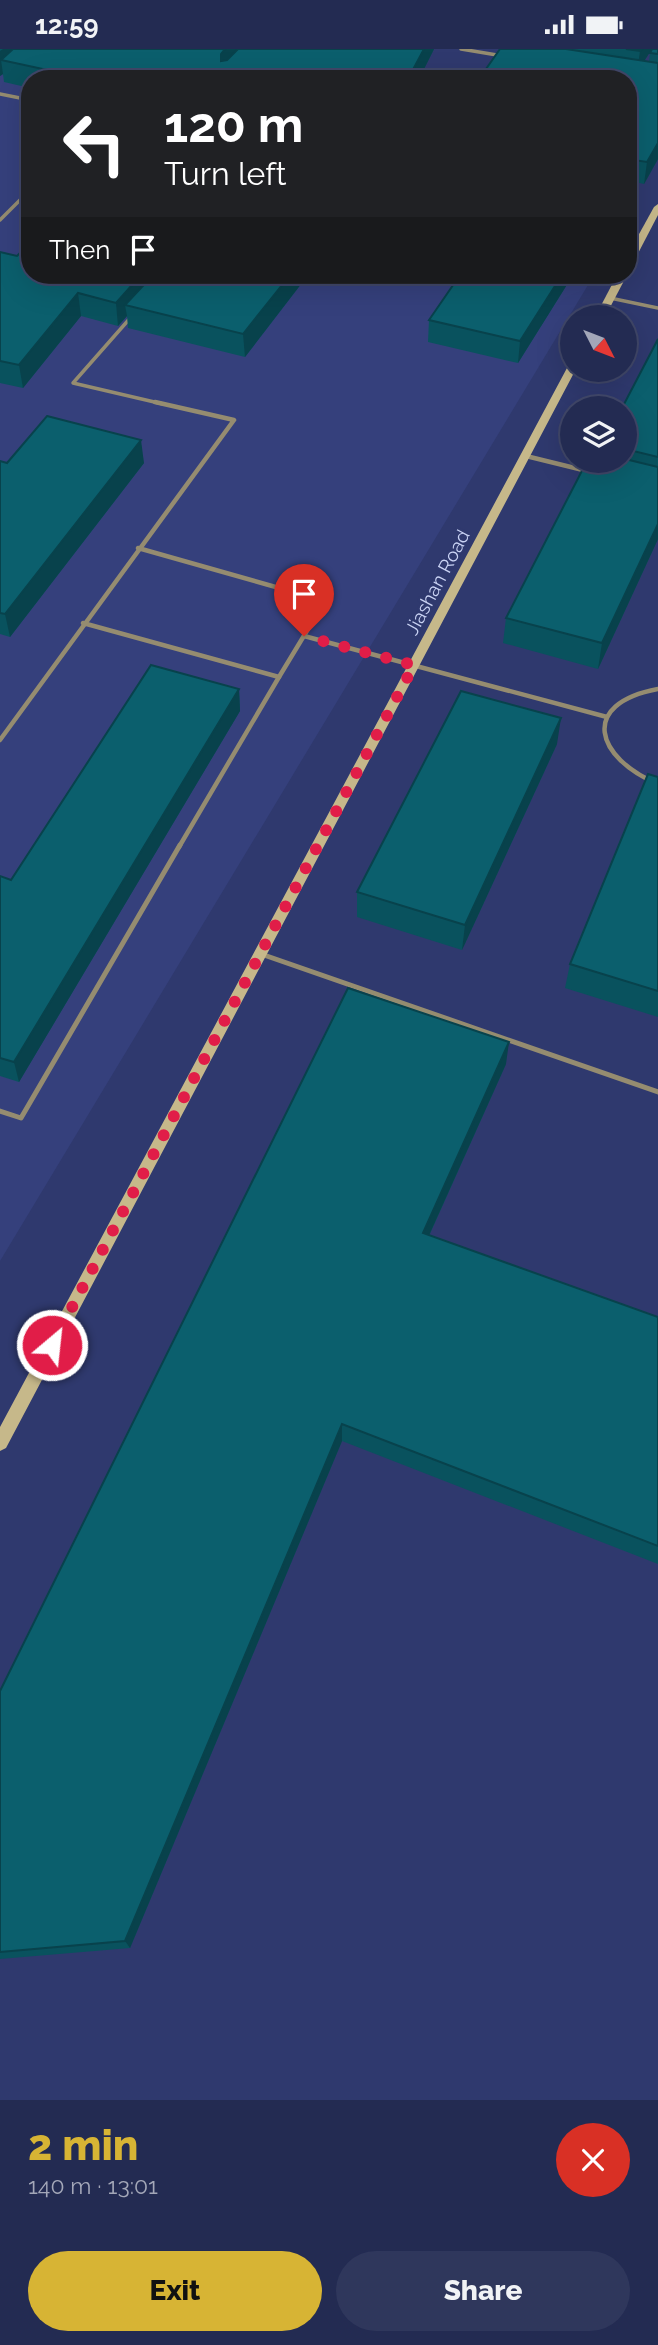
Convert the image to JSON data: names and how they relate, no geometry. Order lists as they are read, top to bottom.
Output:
{
  "streets": {
    "street": ["Jiashan Road"]
  },
  "north": "bottom right",
  "page": {
    "status": "12:59",
    "turn": ["120 m", "Turn left"],
    "then": "Then",
    "heading": ["2 min", "140 m · 13:01"],
    "buttons": ["Exit", "Share"]
  }
}
